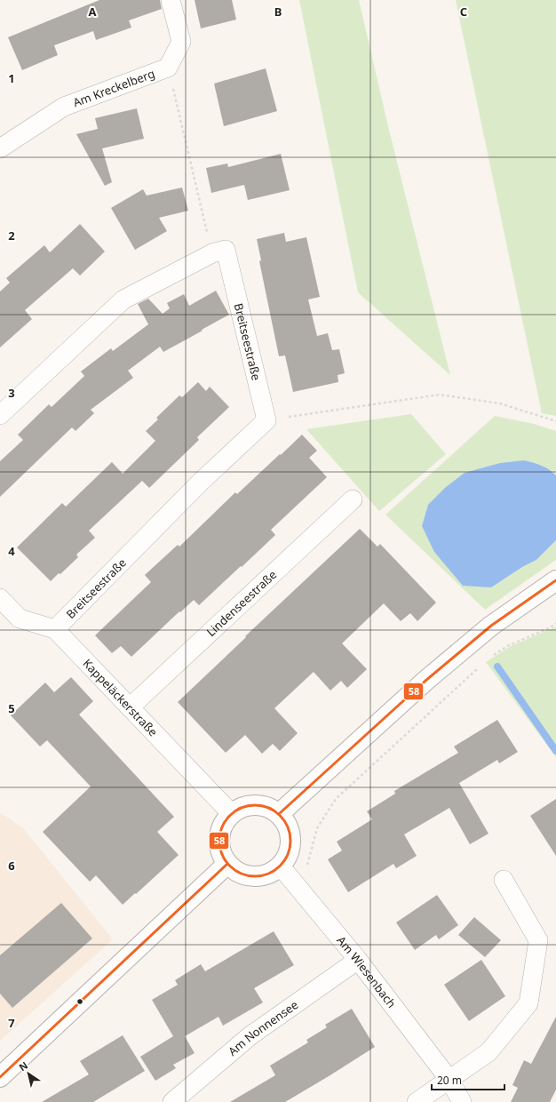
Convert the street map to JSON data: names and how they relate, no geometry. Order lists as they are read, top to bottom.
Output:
{
  "streets": {
    "street": [
      "Am Kreckelberg",
      "Breitseestraße",
      "Lindenseestraße",
      "Kappeläckerstraße",
      "Am Wiesenbach",
      "Am Nonnensee"
    ]
  },
  "crossings": [
    ["Breitseestraße", "Kappeläckerstraße"],
    ["Lindenseestraße", "Kappeläckerstraße"],
    ["Kappeläckerstraße", "Am Wiesenbach"],
    ["Am Wiesenbach", "Am Nonnensee"]
  ],
  "lines": ["transit line 58"],
  "scale_bar": "20 m",
  "north": "top left",
  "grid": {
    "columns": ["A", "B", "C"],
    "rows": [
      "1",
      "2",
      "3",
      "4",
      "5",
      "6",
      "7"
    ]
  }
}
